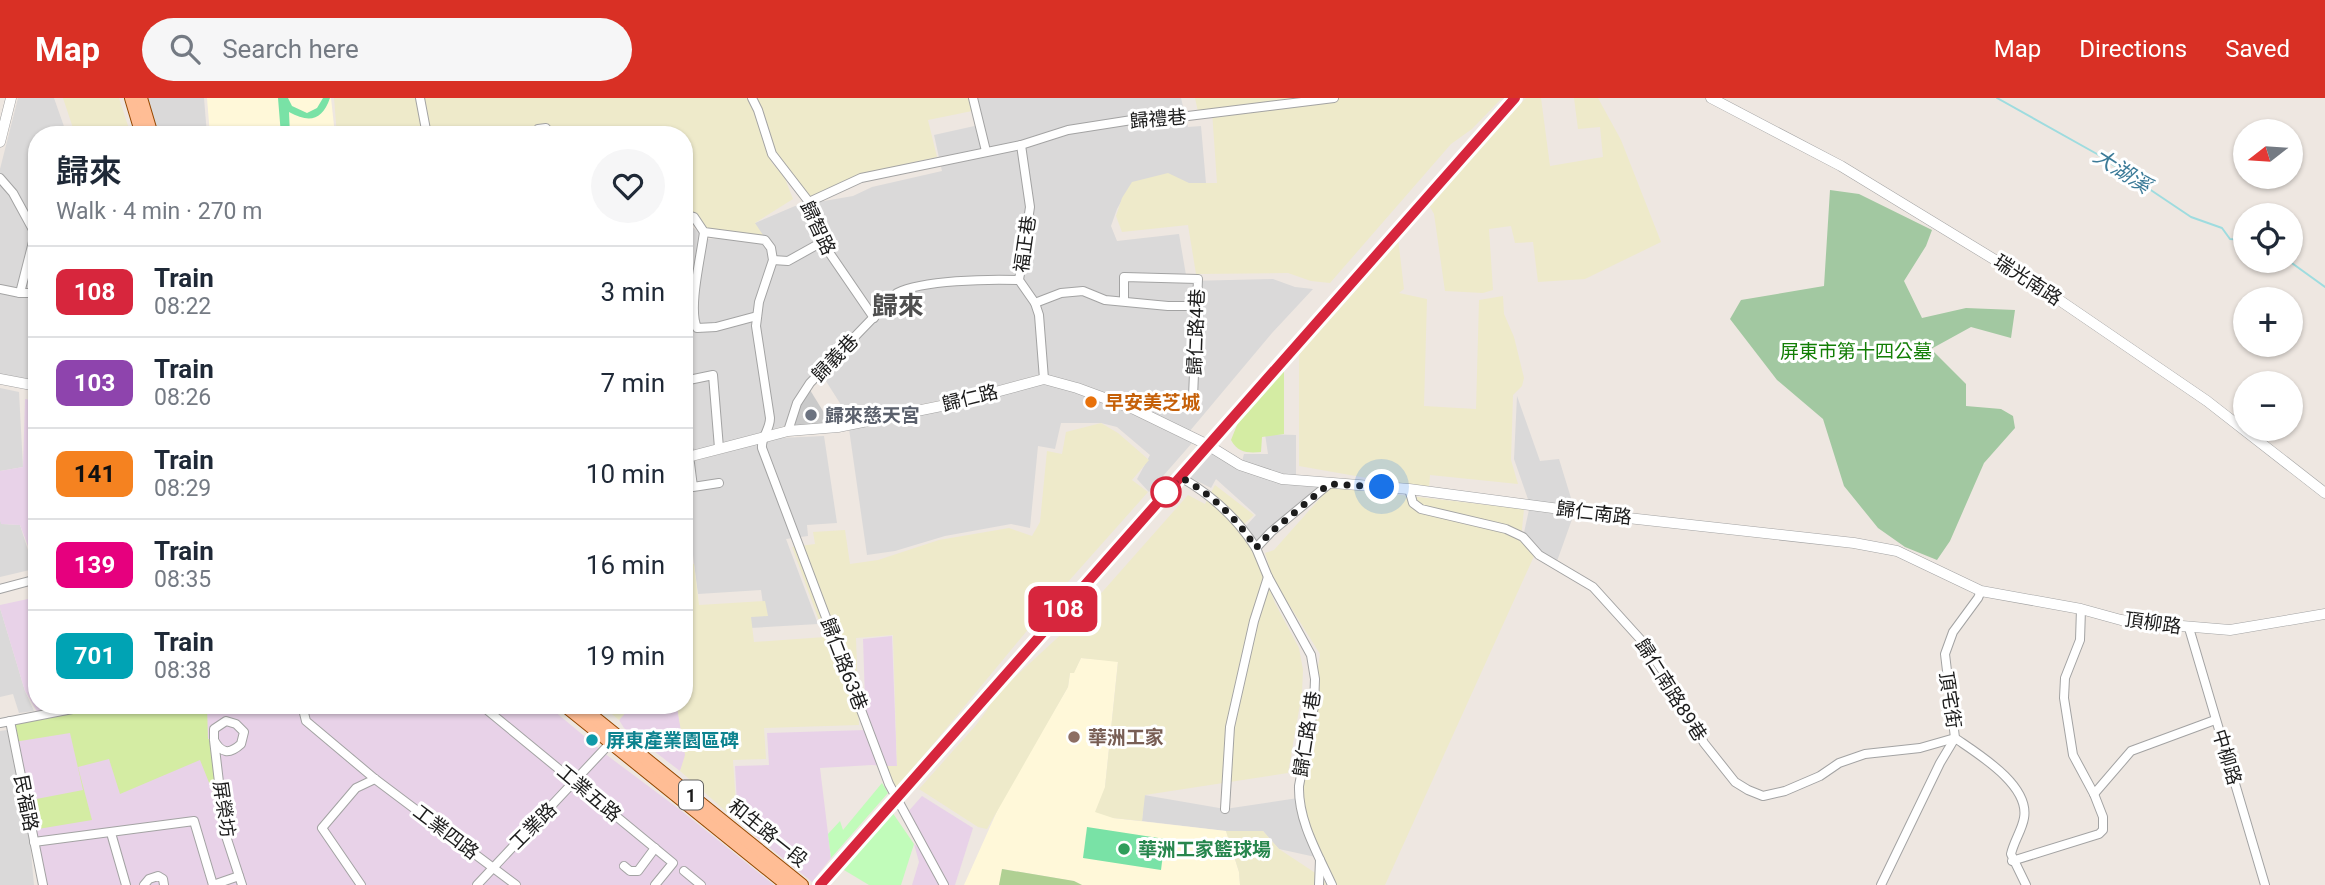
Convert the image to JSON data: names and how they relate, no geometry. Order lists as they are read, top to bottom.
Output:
{
  "streets": {
    "main road": ["1", "和生路一段"],
    "street": [
      "歸禮巷",
      "歸智路",
      "福正巷",
      "瑞光南路",
      "歸仁路4巷",
      "歸義巷",
      "歸仁路",
      "歸仁南路",
      "頂柳路",
      "歸仁路63巷",
      "歸仁南路89巷",
      "頂宅街",
      "歸仁路1巷",
      "中柳路",
      "工業五路",
      "民福路",
      "屏榮坊",
      "工業路",
      "工業四路"
    ]
  },
  "crossings": [
    ["歸禮巷", "歸智路"],
    ["歸禮巷", "福正巷"],
    ["歸智路", "歸義巷"],
    ["福正巷", "歸義巷"],
    ["福正巷", "歸仁路"],
    ["福正巷", "歸仁南路"],
    ["歸義巷", "歸仁路"],
    ["歸仁路", "歸仁南路"],
    ["歸仁路", "歸仁路63巷"],
    ["歸仁南路", "頂柳路"],
    ["歸仁南路", "歸仁南路89巷"],
    ["歸仁南路", "頂宅街"],
    ["頂柳路", "頂宅街"],
    ["頂柳路", "中柳路"],
    ["歸仁南路89巷", "頂宅街"],
    ["工業五路", "工業路"],
    ["工業路", "工業四路"],
    ["工業路", "和生路一段"]
  ],
  "districts": ["歸來"],
  "water": ["大湖溪"],
  "parks": ["屏東市第十四公墓"],
  "places": [
    "早安美芝城",
    "歸來慈天宮",
    "華洲工家",
    "屏東產業園區碑",
    "華洲工家籃球場"
  ],
  "north": "left",
  "page": {
    "header": "Map",
    "search": "Search here",
    "nav": ["Map", "Directions", "Saved"],
    "on_map": "108",
    "map_buttons": ["+", "−"],
    "heading": ["歸來", "Walk · 4 min · 270 m"],
    "list": [
      {
        "mark": "108",
        "name": "Train",
        "note": "08:22",
        "value": "3 min"
      },
      {
        "mark": "103",
        "name": "Train",
        "note": "08:26",
        "value": "7 min"
      },
      {
        "mark": "141",
        "name": "Train",
        "note": "08:29",
        "value": "10 min"
      },
      {
        "mark": "139",
        "name": "Train",
        "note": "08:35",
        "value": "16 min"
      },
      {
        "mark": "701",
        "name": "Train",
        "note": "08:38",
        "value": "19 min"
      }
    ]
  }
}
